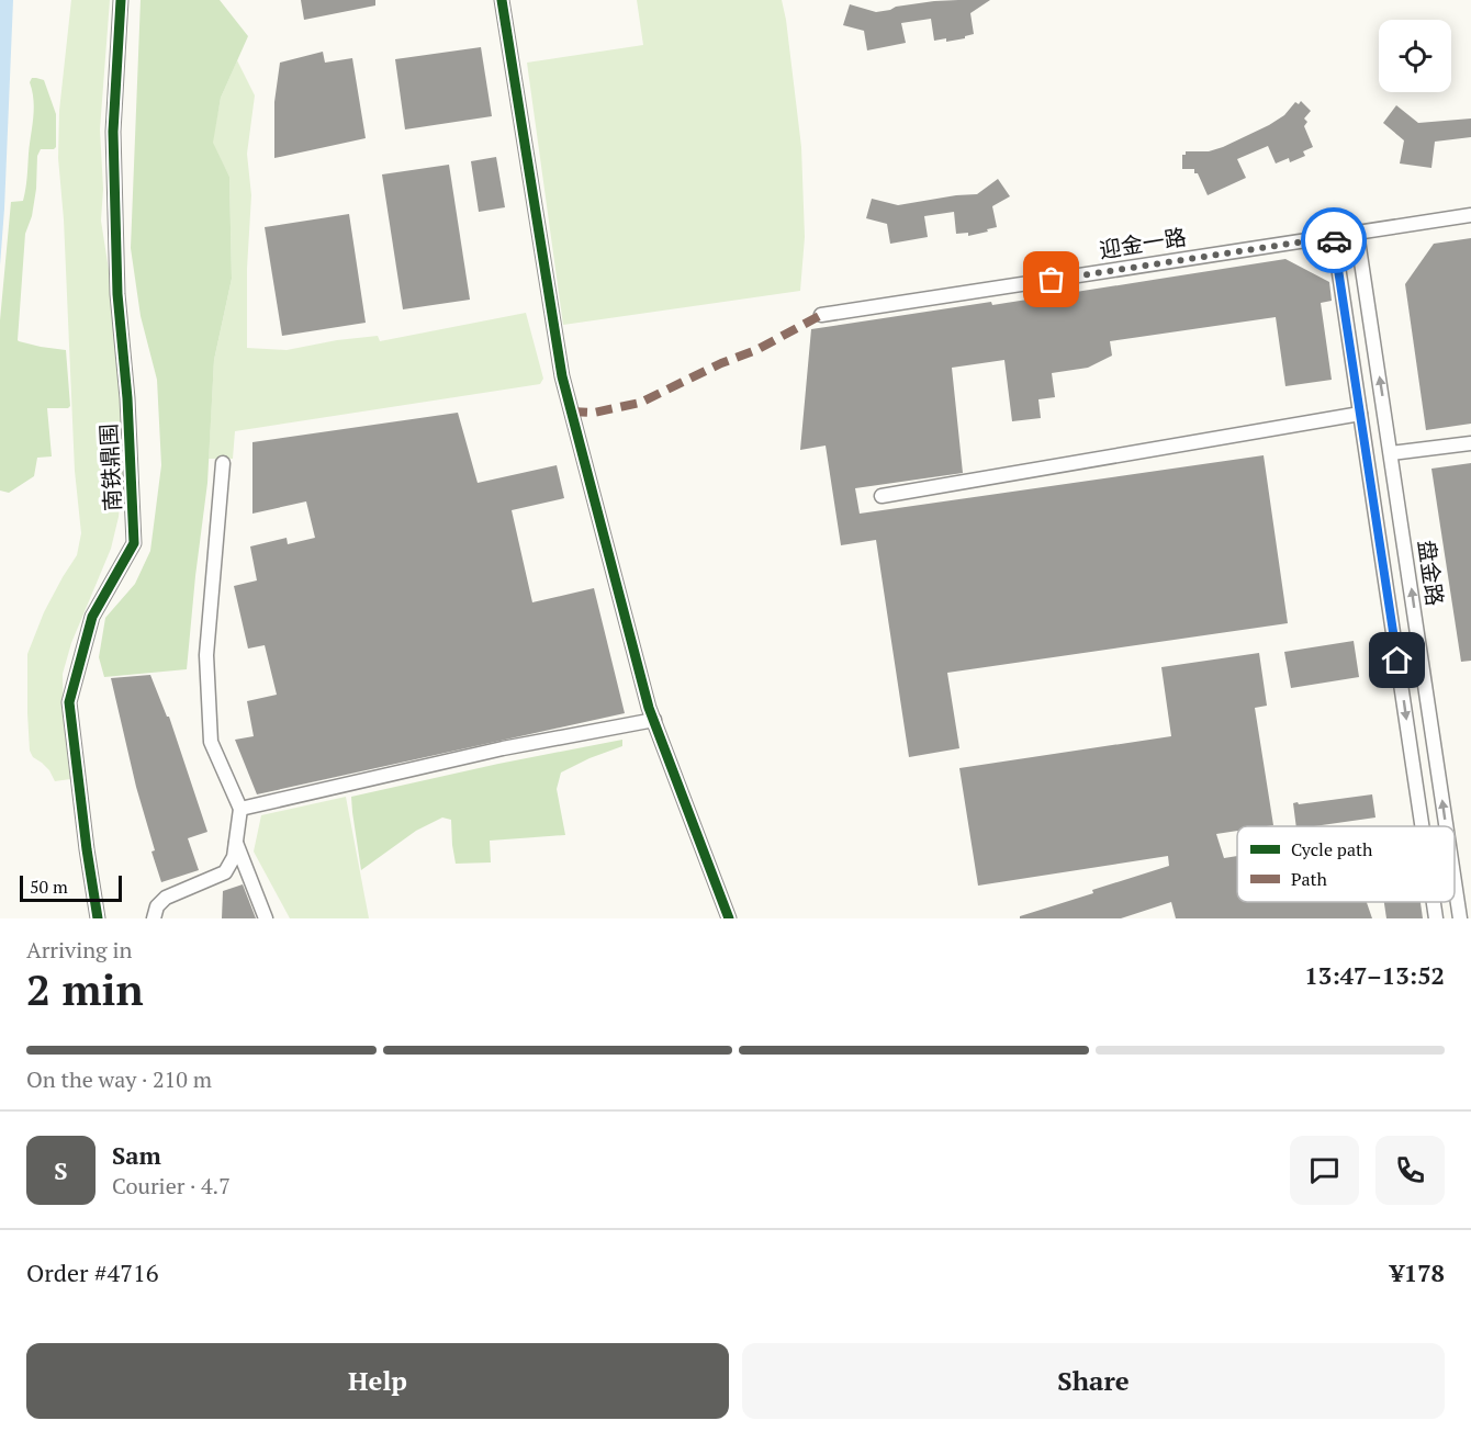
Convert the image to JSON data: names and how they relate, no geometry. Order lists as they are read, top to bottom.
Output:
{
  "streets": {
    "street": ["迎金一路", "南铁鼎围", "盘金路"]
  },
  "crossings": [
    ["迎金一路", "盘金路"]
  ],
  "legend": ["Cycle path", "Path"],
  "scale_bar": "50 m",
  "page": {
    "scale": "50 m",
    "heading": ["2 min", "Arriving in", "13:47–13:52"],
    "panel": [
      "Sam",
      "Courier · 4.7",
      "Order #4716",
      "¥178"
    ],
    "bar": "On the way · 210 m",
    "round": "S",
    "buttons": ["Help", "Share"]
  }
}
